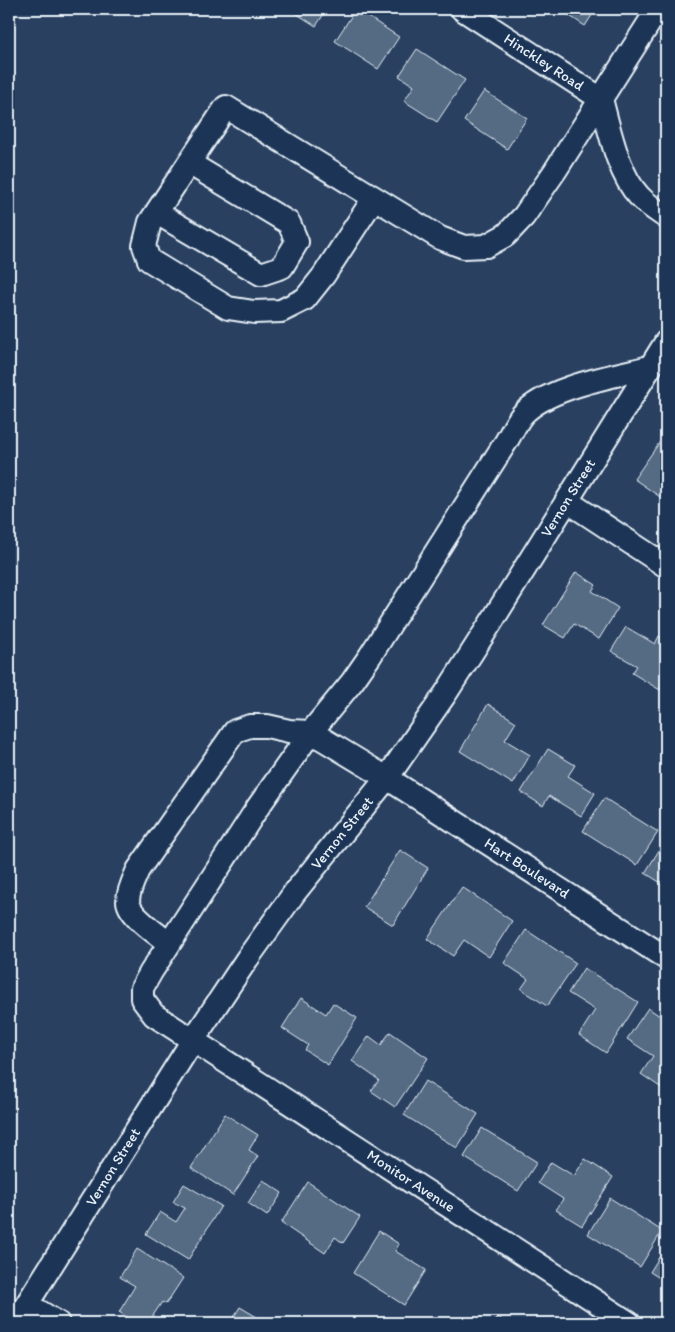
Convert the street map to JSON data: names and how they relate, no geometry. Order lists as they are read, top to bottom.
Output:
{
  "streets": {
    "street": [
      "Hinckley Road",
      "Vernon Street",
      "Hart Boulevard",
      "Monitor Avenue"
    ]
  },
  "crossings": [
    ["Vernon Street", "Hart Boulevard"],
    ["Vernon Street", "Monitor Avenue"],
    ["Hart Boulevard", "Monitor Avenue"]
  ]
}
